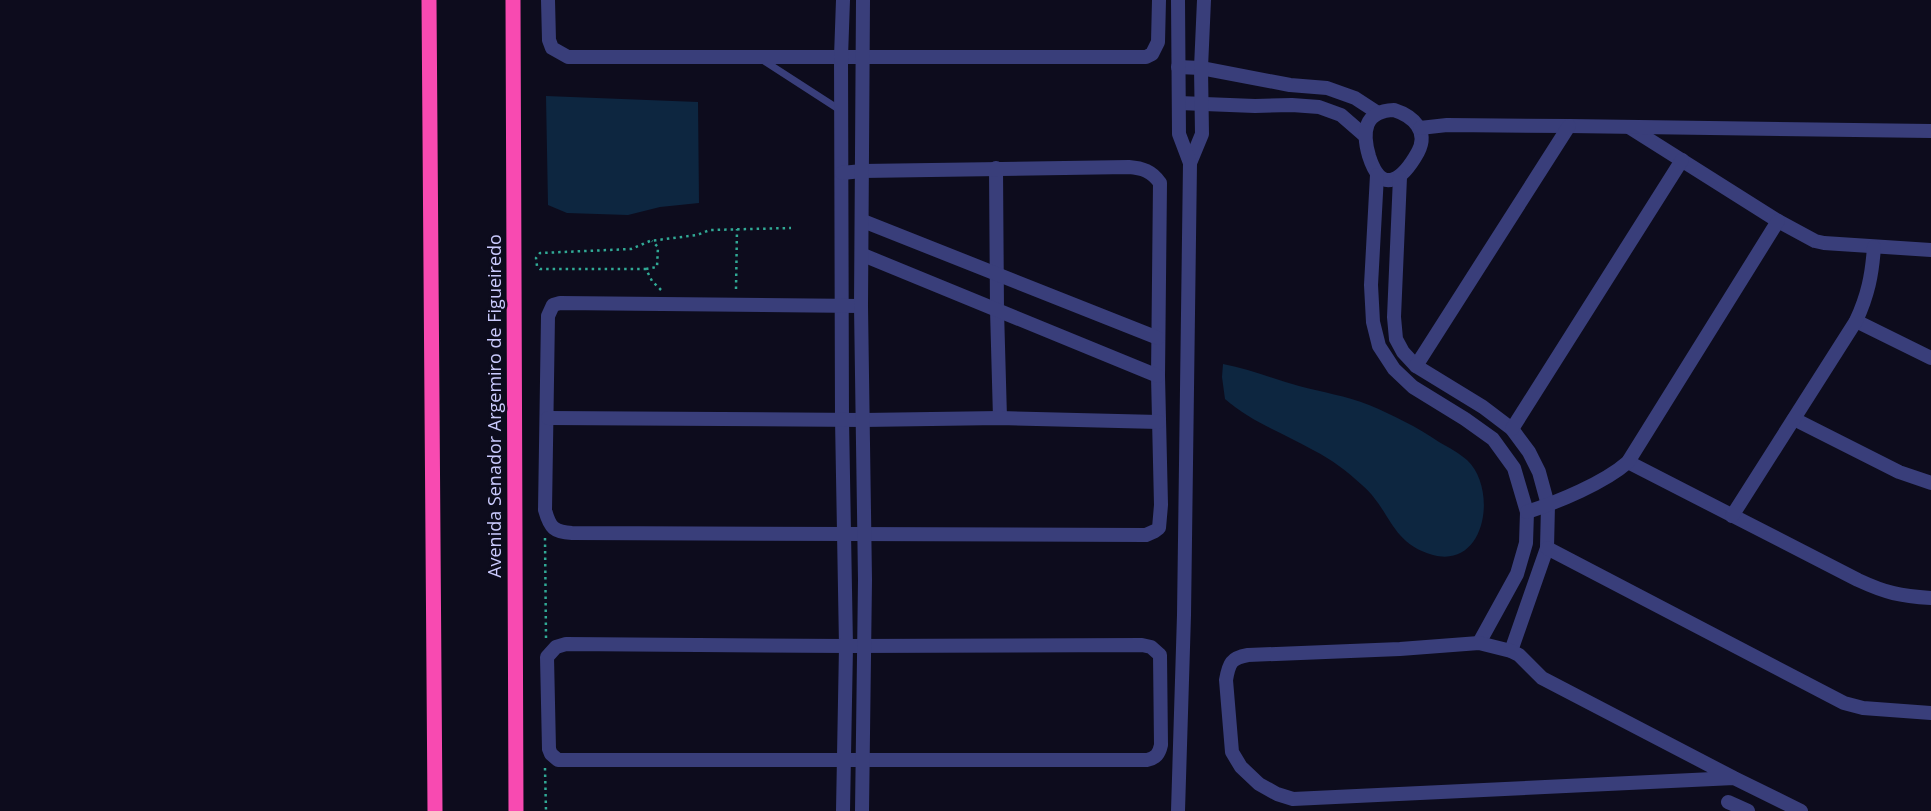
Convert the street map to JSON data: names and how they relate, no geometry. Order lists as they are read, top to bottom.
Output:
{
  "streets": {
    "highway": ["Avenida Senador Argemiro de Figueiredo"]
  }
}
